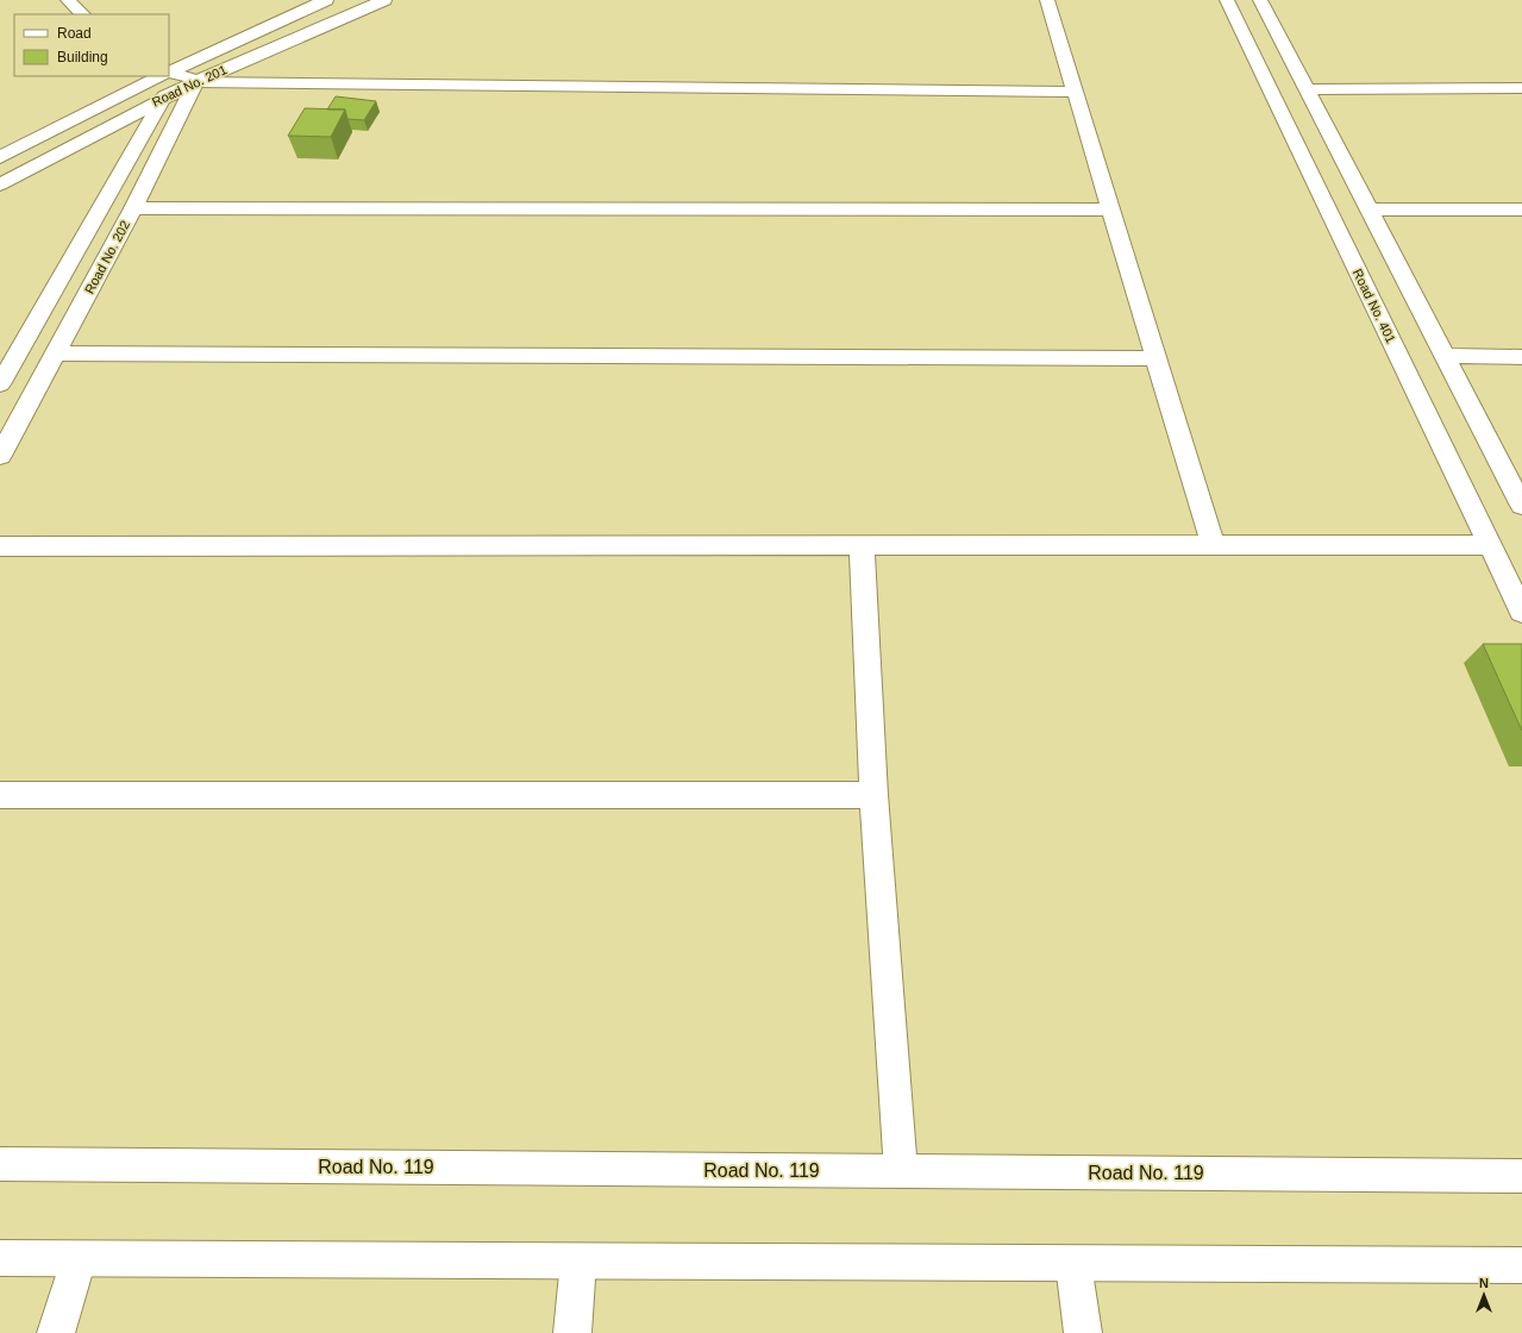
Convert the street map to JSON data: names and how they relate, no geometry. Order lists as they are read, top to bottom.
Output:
{
  "streets": {
    "street": [
      "Road No. 201",
      "Road No. 202",
      "Road No. 401",
      "Road No. 119"
    ]
  },
  "crossings": [
    ["Road No. 201", "Road No. 202"]
  ],
  "legend": ["Road", "Building"],
  "north": "top"
}
